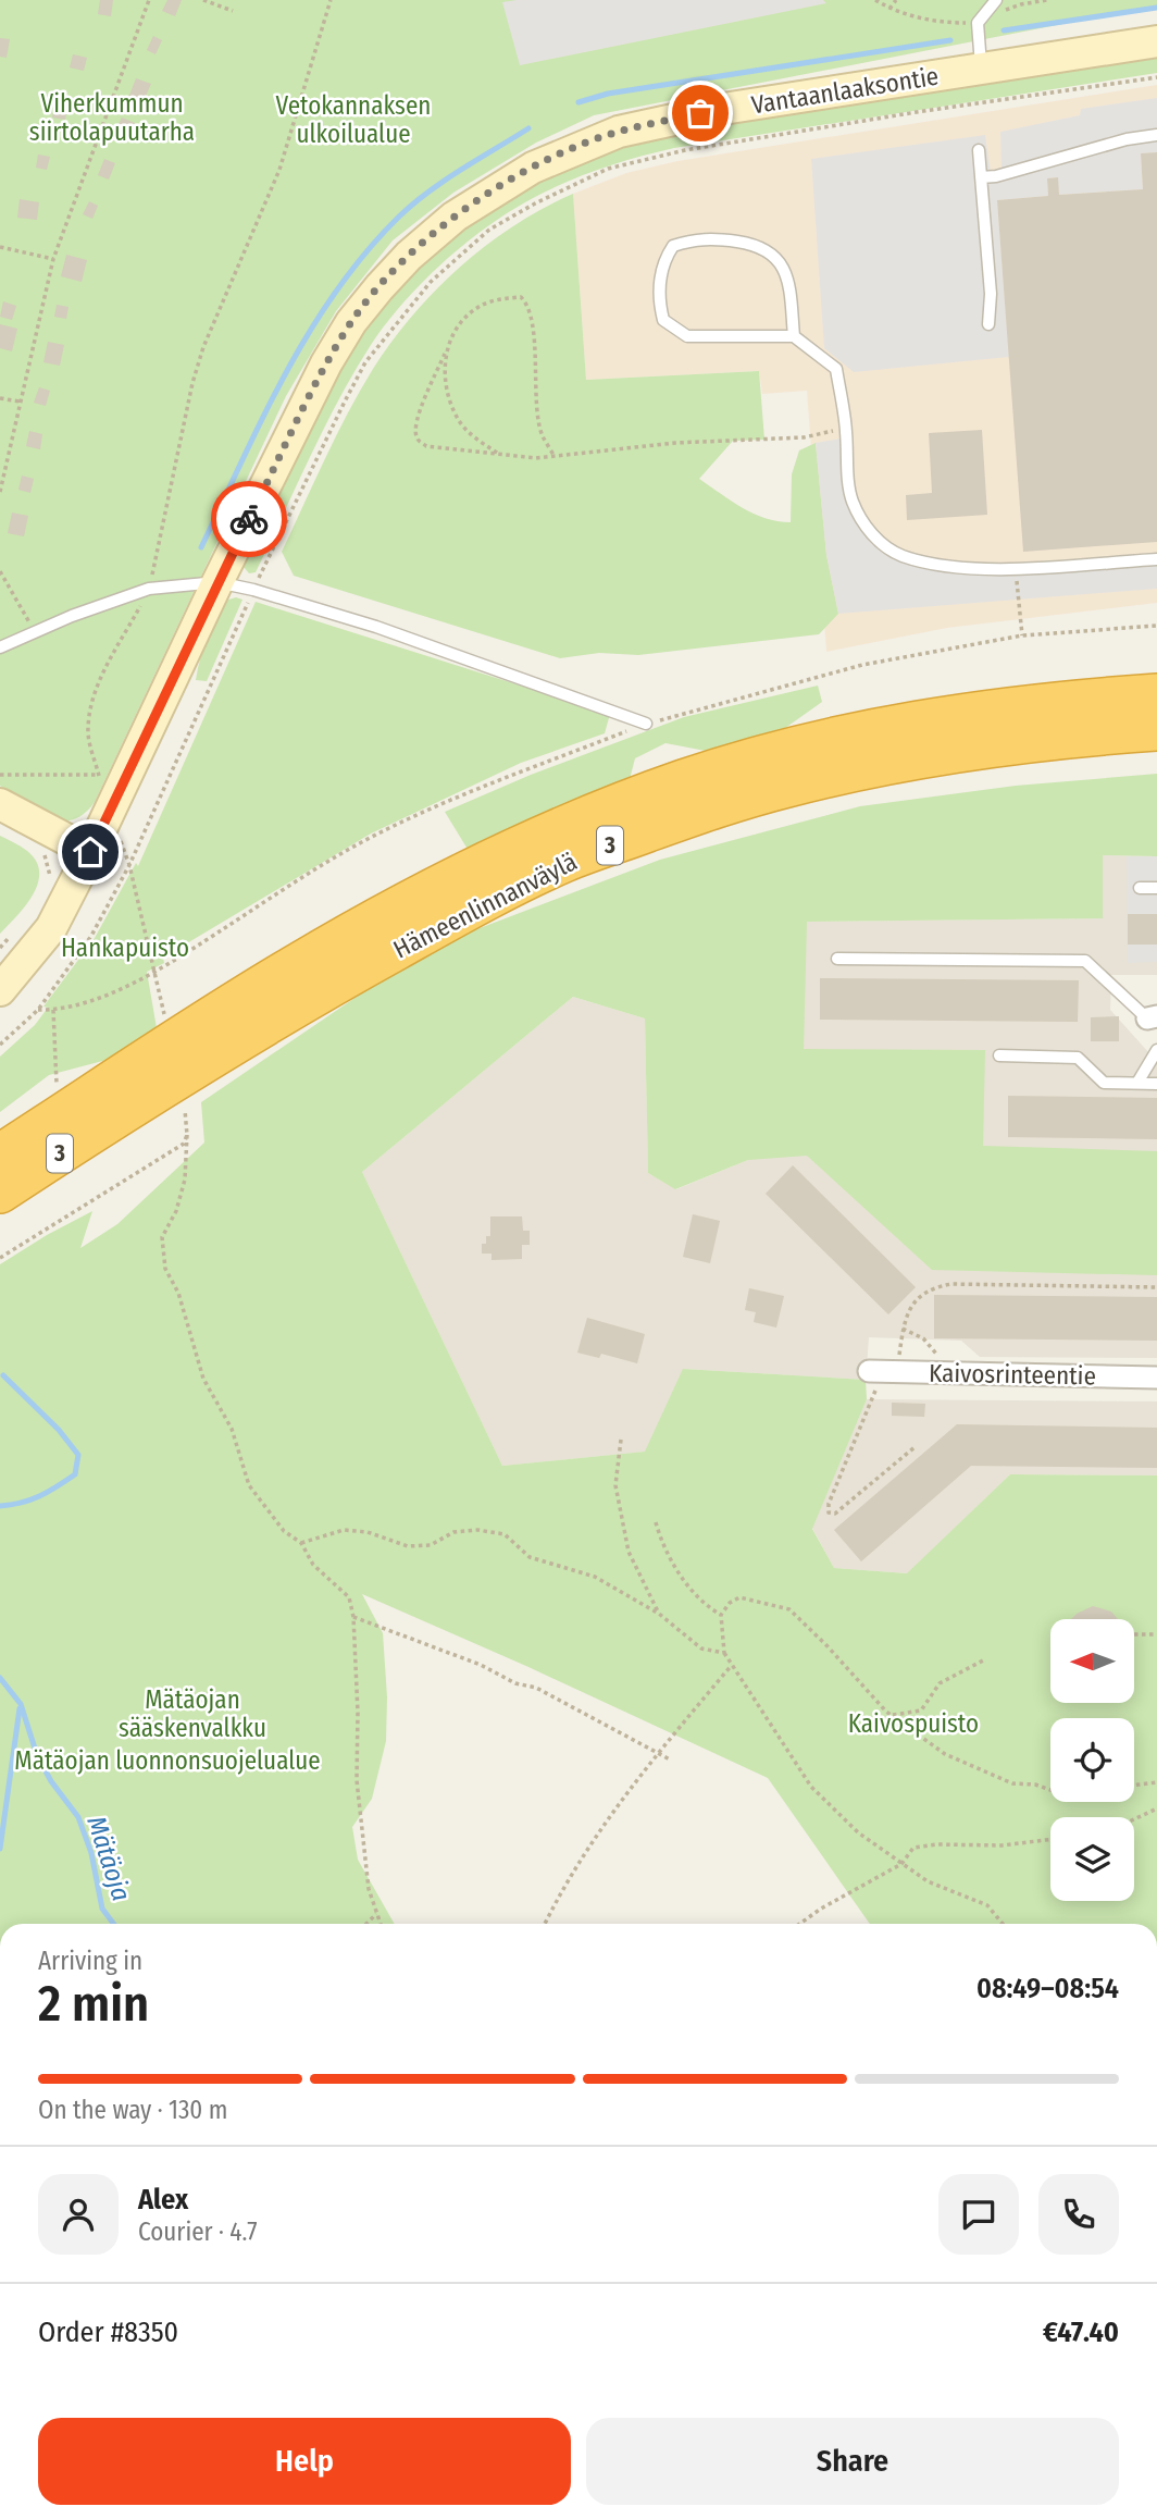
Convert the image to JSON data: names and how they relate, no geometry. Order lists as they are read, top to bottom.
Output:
{
  "streets": {
    "highway": ["3", "Hämeenlinnanväylä"],
    "main road": ["Vantaanlaaksontie"],
    "street": ["Kaivosrinteentie"]
  },
  "water": ["Mätäoja"],
  "parks": [
    "Viherkummun siirtolapuutarha",
    "Vetokannaksen ulkoilualue",
    "Hankapuisto",
    "Mätäojan sääskenvalkku",
    "Kaivospuisto",
    "Mätäojan luonnonsuojelualue"
  ],
  "north": "left",
  "page": {
    "heading": ["2 min", "Arriving in", "08:49–08:54"],
    "panel": [
      "Alex",
      "Courier · 4.7",
      "Order #8350",
      "€47.40"
    ],
    "bar": "On the way · 130 m",
    "buttons": ["Help", "Share"]
  }
}
